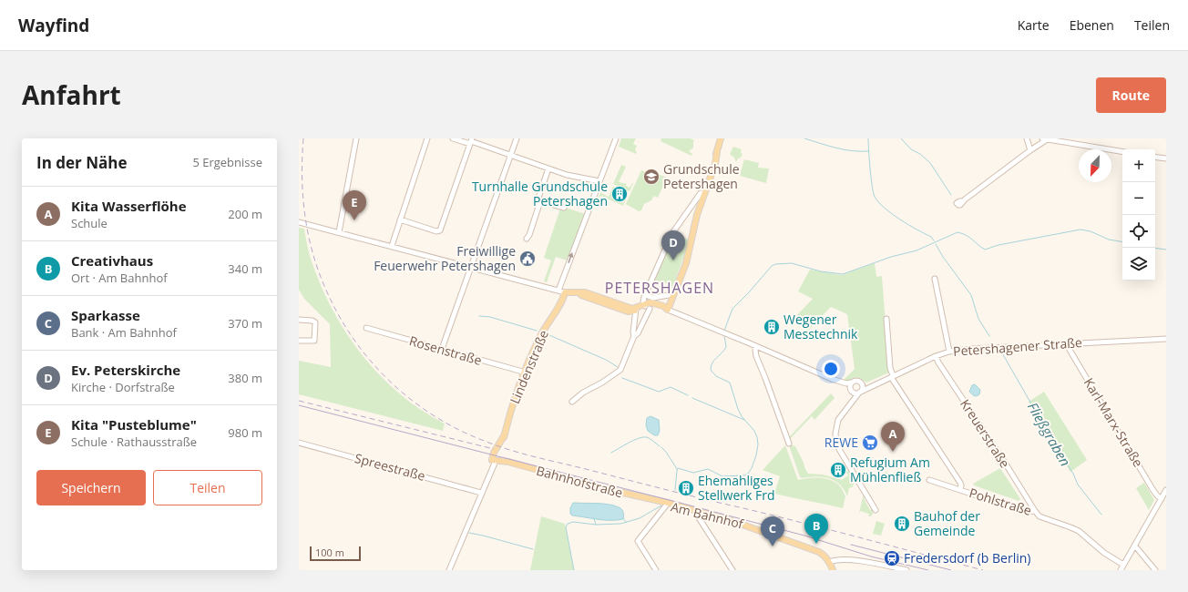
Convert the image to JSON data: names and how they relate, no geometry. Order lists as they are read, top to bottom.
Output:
{
  "streets": {
    "main road": ["Lindenstraße", "Bahnhofstraße", "Am Bahnhof"],
    "street": [
      "Petershagener Straße",
      "Rosenstraße",
      "Karl-Marx-Straße",
      "Kreuerstraße",
      "Spreestraße",
      "Pohlstraße"
    ]
  },
  "crossings": [
    ["Petershagener Straße", "Karl-Marx-Straße"],
    ["Petershagener Straße", "Kreuerstraße"],
    ["Rosenstraße", "Lindenstraße"],
    ["Lindenstraße", "Bahnhofstraße"],
    ["Kreuerstraße", "Pohlstraße"],
    ["Bahnhofstraße", "Am Bahnhof"]
  ],
  "districts": ["PETERSHAGEN"],
  "water": ["Fließgraben"],
  "places": {
    "school or university": ["Grundschule Petershagen"],
    "building": [
      "Turnhalle Grundschule Petershagen",
      "Wegener Messtechnik",
      "Refugium Am Mühlenfließ",
      "Ehemahliges Stellwerk Frd",
      "Bauhof der Gemeinde"
    ],
    "public building": ["Freiwillige Feuerwehr Petershagen"],
    "supermarket": ["REWE"],
    "station": ["Fredersdorf (b Berlin)"]
  },
  "scale_bar": "100 m",
  "north": "bottom left",
  "page": {
    "header": "Wayfind",
    "nav": ["Karte", "Ebenen", "Teilen"],
    "title": "Anfahrt",
    "buttons": [
      "Route",
      ["Speichern", "Teilen"]
    ],
    "heading": ["In der Nähe", "5 Ergebnisse"],
    "map_buttons": ["+", "−"],
    "list": [
      {
        "mark": "A",
        "name": "Kita Wasserflöhe",
        "note": "Schule",
        "value": "200 m"
      },
      {
        "mark": "B",
        "name": "Creativhaus",
        "note": "Ort · Am Bahnhof",
        "value": "340 m"
      },
      {
        "mark": "C",
        "name": "Sparkasse",
        "note": "Bank · Am Bahnhof",
        "value": "370 m"
      },
      {
        "mark": "D",
        "name": "Ev. Peterskirche",
        "note": "Kirche · Dorfstraße",
        "value": "380 m"
      },
      {
        "mark": "E",
        "name": "Kita \"Pusteblume\"",
        "note": "Schule · Rathausstraße",
        "value": "980 m"
      }
    ],
    "pins": [
      "E",
      "D",
      "A",
      "B",
      "C"
    ],
    "scale": "100 m"
  }
}
